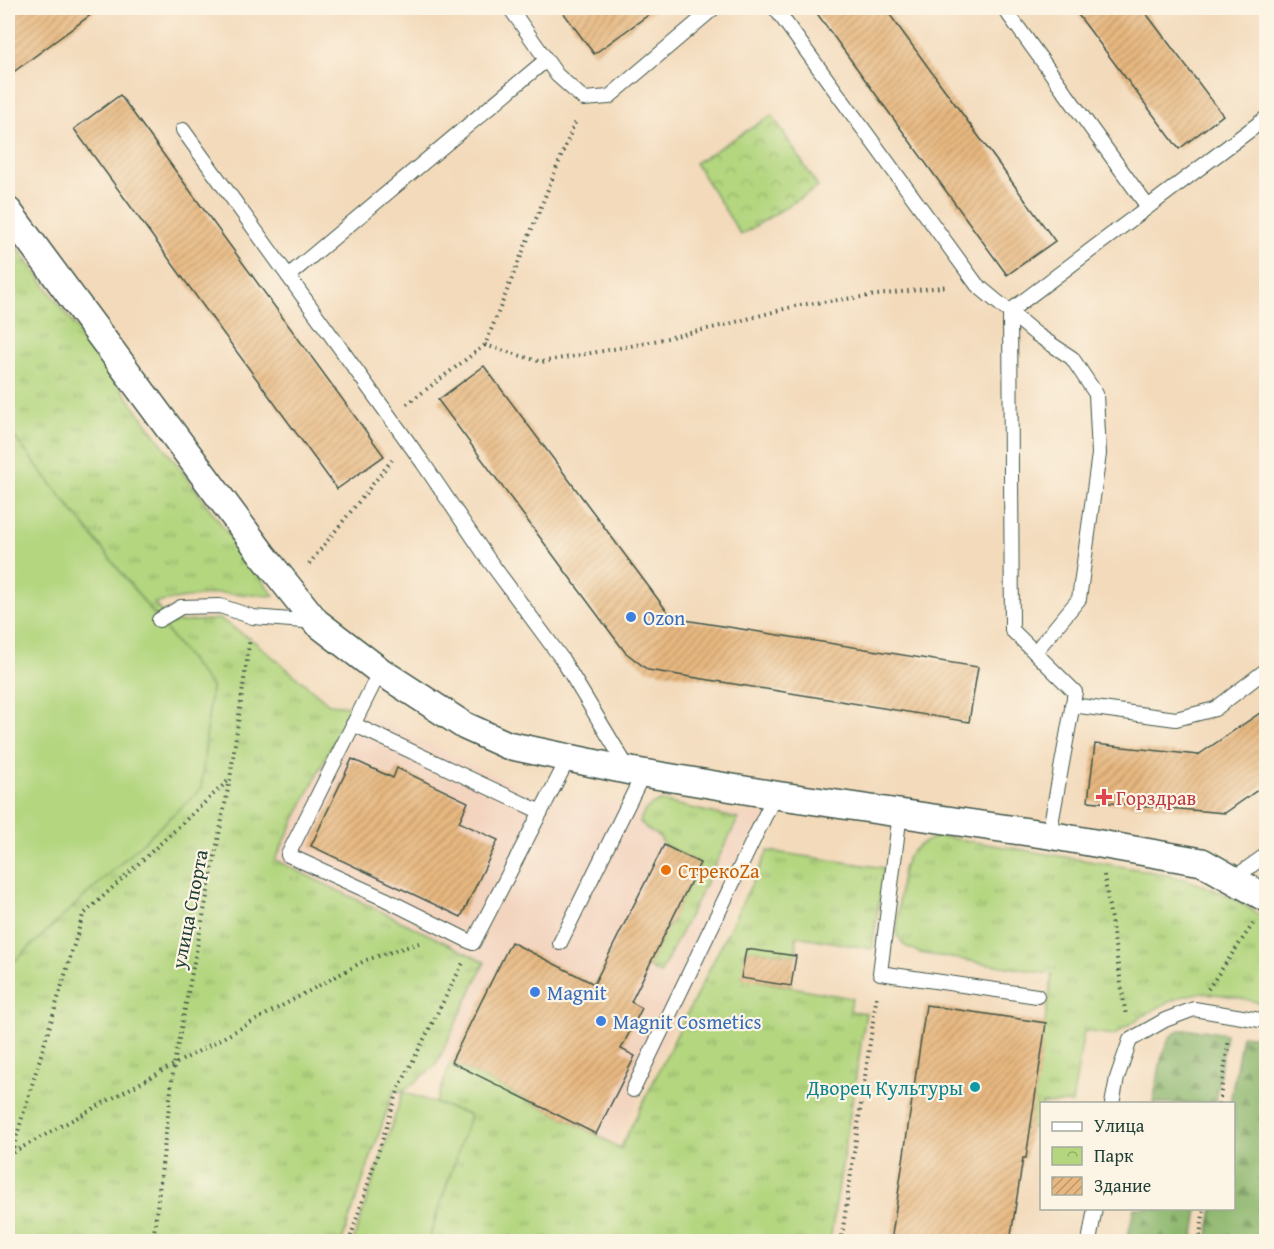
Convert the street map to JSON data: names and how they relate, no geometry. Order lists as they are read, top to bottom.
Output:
{
  "streets": {
    "path": ["улица Спорта"]
  },
  "places": {
    "other": [
      "Ozon",
      "СтрекоZа",
      "Magnit",
      "Magnit Cosmetics",
      "Дворец Культуры"
    ],
    "health": ["Горздрав"]
  },
  "legend": ["Улица", "Парк", "Здание"]
}
